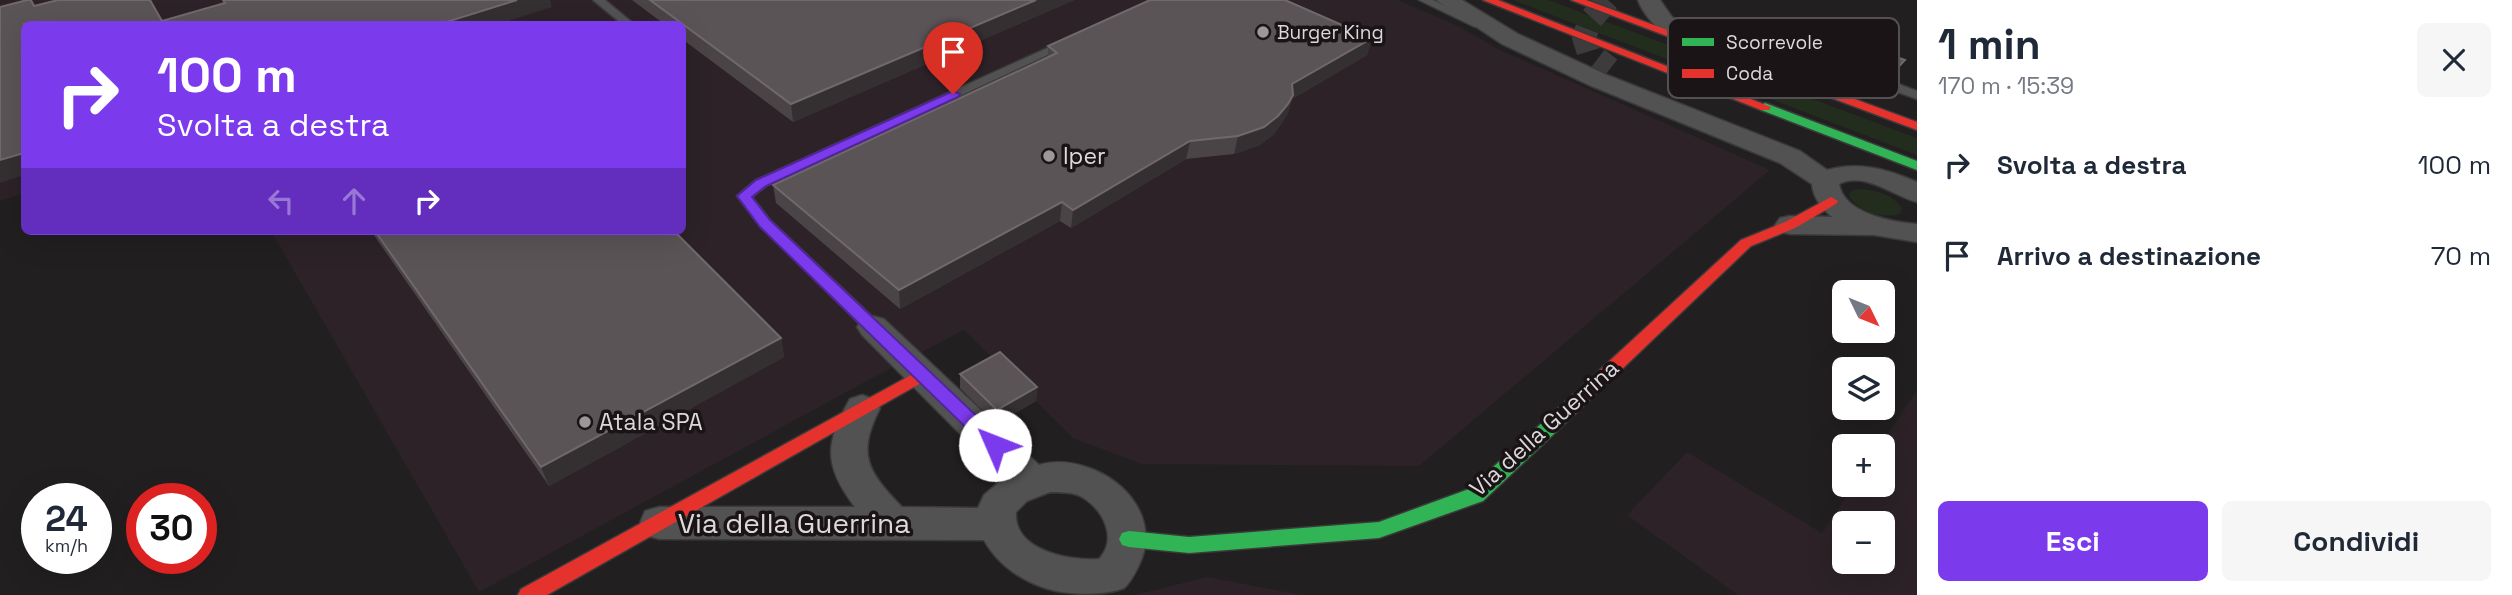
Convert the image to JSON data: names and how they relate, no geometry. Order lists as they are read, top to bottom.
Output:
{
  "streets": {
    "street": ["Via della Guerrina"]
  },
  "places": ["Burger King", "Iper", "Atala SPA"],
  "legend": ["Scorrevole", "Coda"],
  "north": "bottom right",
  "page": {
    "heading": ["1 min", "170 m · 15:39"],
    "turn": ["100 m", "Svolta a destra"],
    "list": [
      {
        "name": "Svolta a destra",
        "value": "100 m"
      },
      {
        "name": "Arrivo a destinazione",
        "value": "70 m"
      }
    ],
    "map_buttons": ["+", "−"],
    "speed": "24 km/h",
    "limit": "30",
    "buttons": ["Esci", "Condividi"]
  }
}
